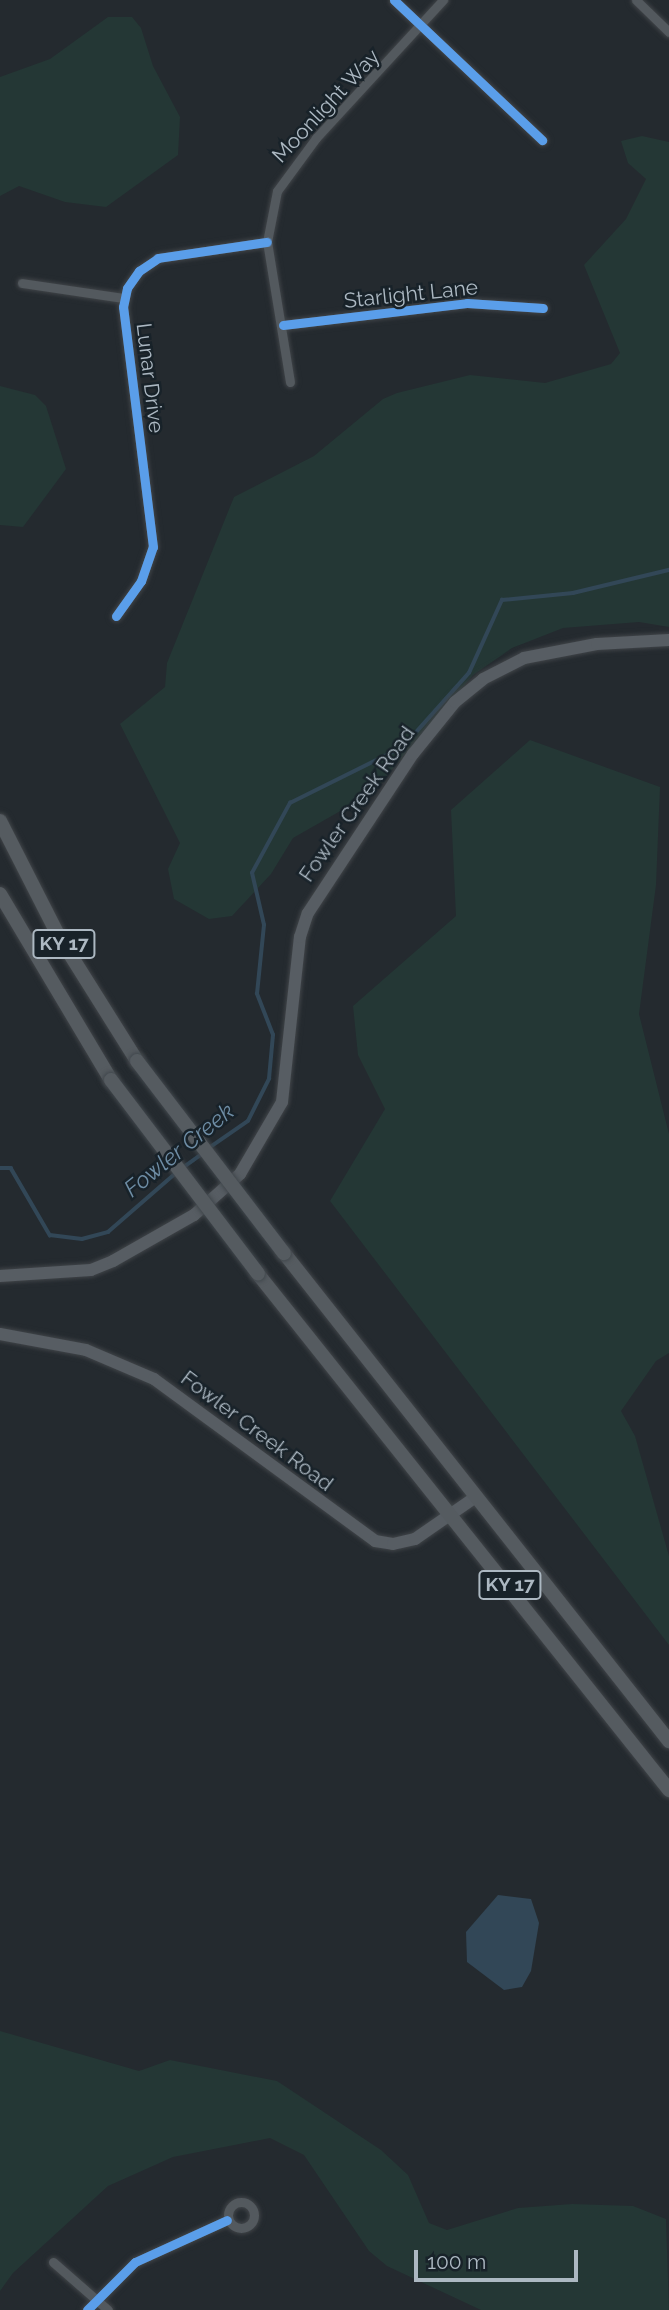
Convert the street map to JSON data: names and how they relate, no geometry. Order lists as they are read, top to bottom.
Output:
{
  "streets": {
    "main road": ["Fowler Creek Road", "KY 17"],
    "street": ["Moonlight Way", "Starlight Lane", "Lunar Drive"]
  },
  "crossings": [
    ["Moonlight Way", "Starlight Lane"],
    ["Moonlight Way", "Lunar Drive"],
    ["Fowler Creek Road", "KY 17"]
  ],
  "water": ["Fowler Creek"],
  "scale_bar": "100 m"
}
